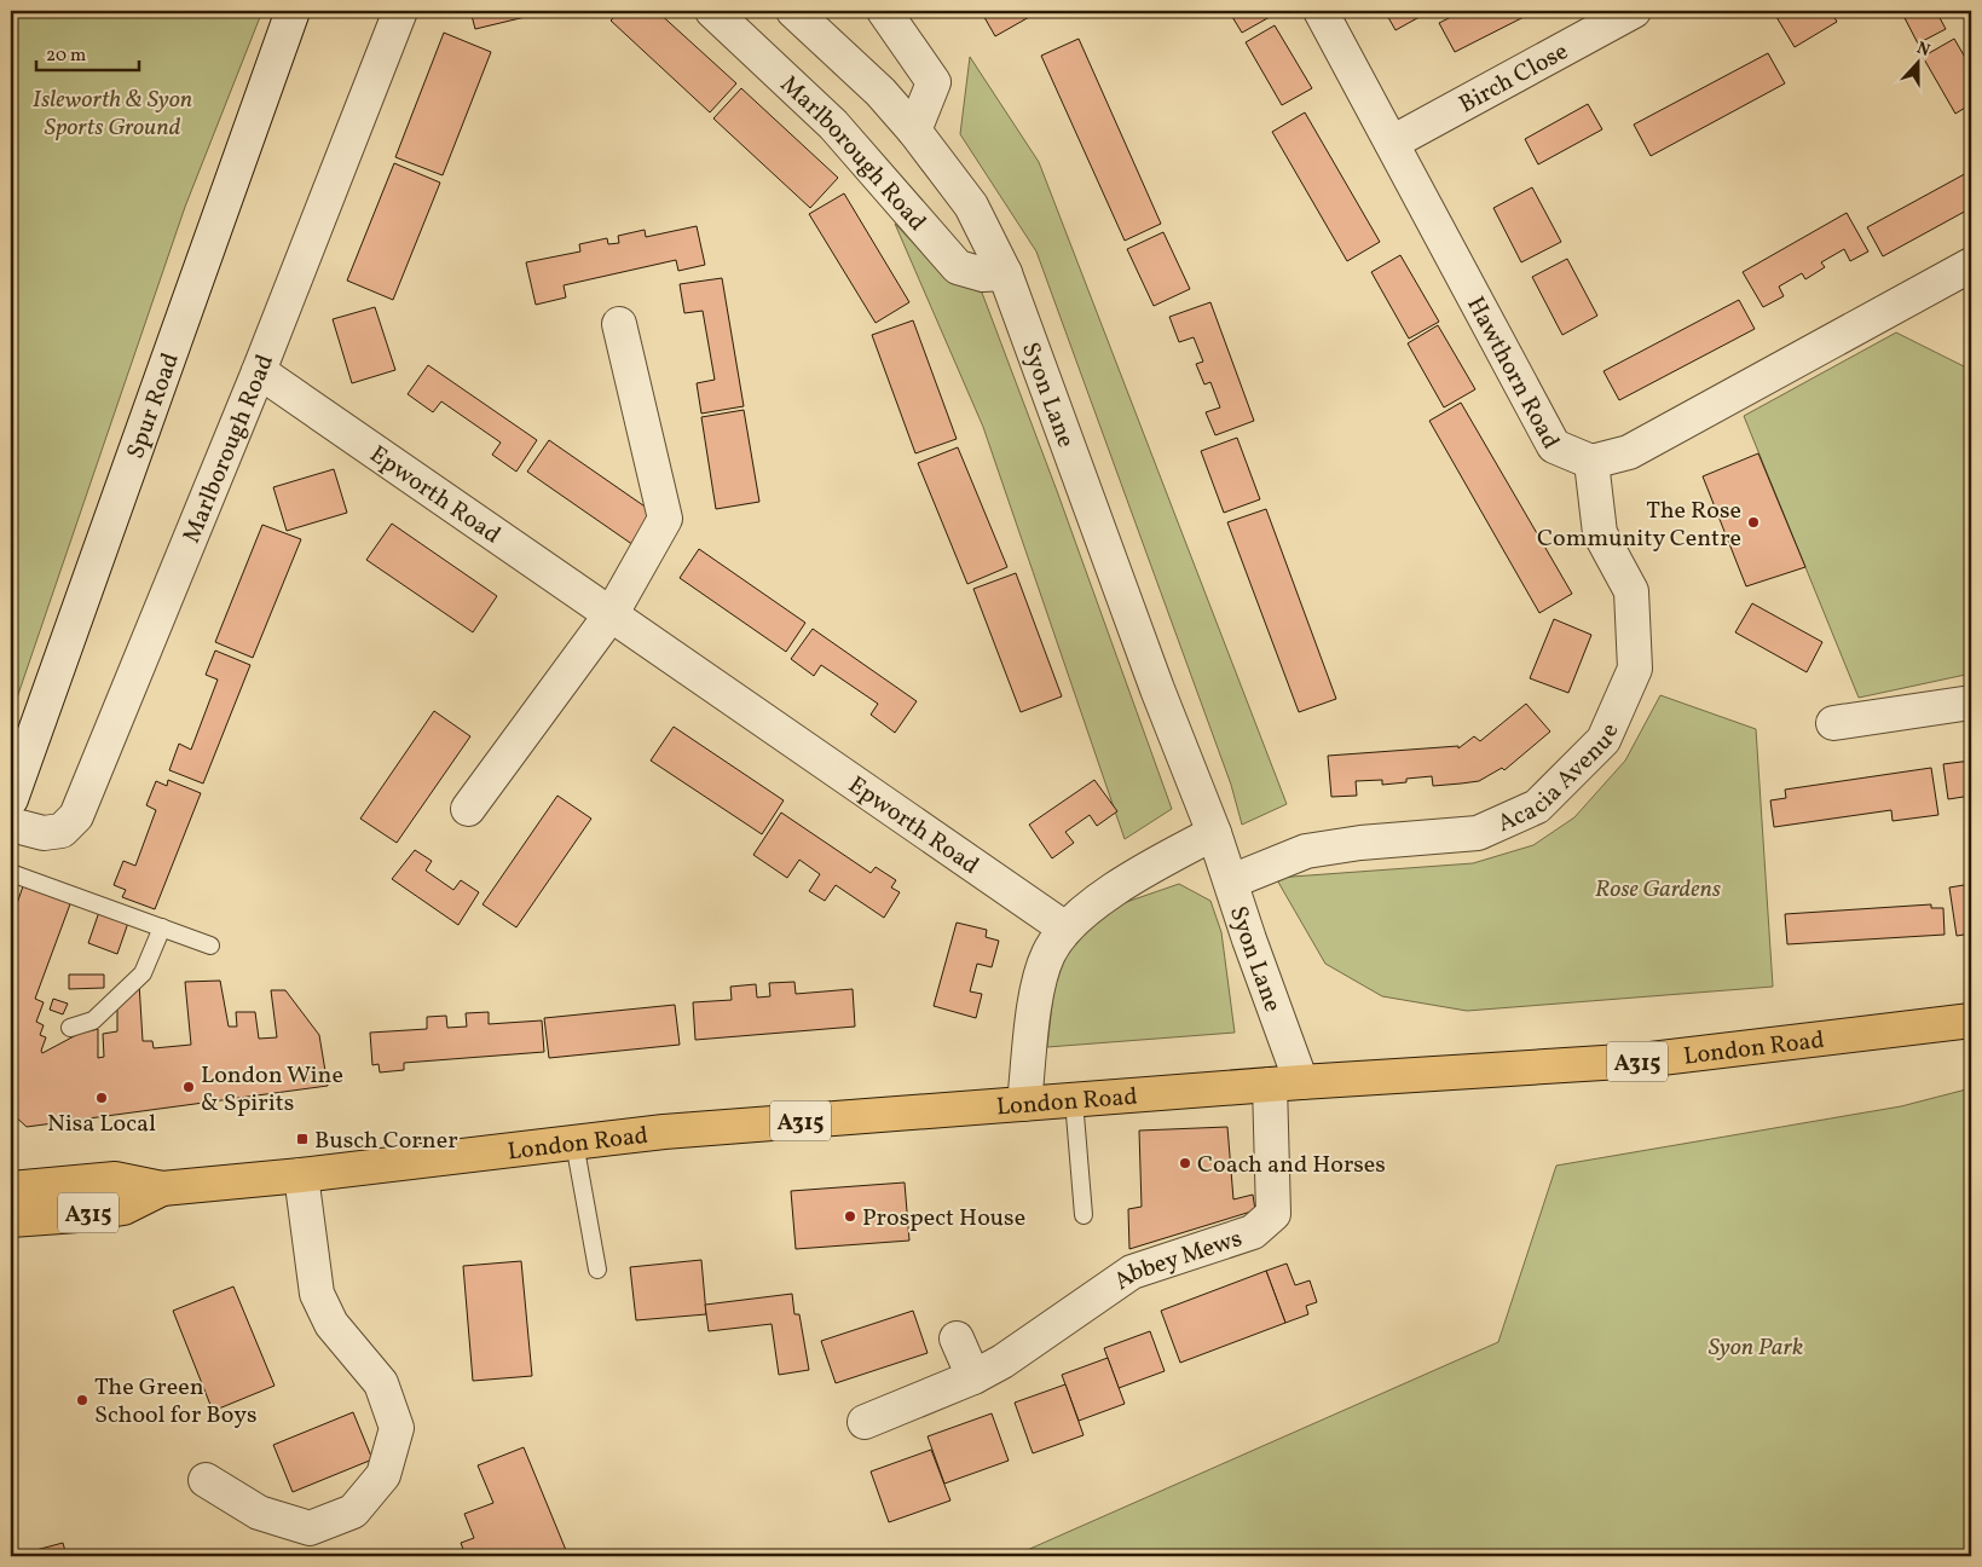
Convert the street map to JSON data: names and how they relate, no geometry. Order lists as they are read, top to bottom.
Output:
{
  "streets": {
    "main road": ["London Road", "A315"],
    "street": [
      "Birch Close",
      "Marlborough Road",
      "Hawthorn Road",
      "Syon Lane",
      "Spur Road",
      "Epworth Road",
      "Acacia Avenue",
      "Abbey Mews"
    ]
  },
  "crossings": [
    ["Birch Close", "Hawthorn Road"],
    ["Marlborough Road", "Syon Lane"],
    ["Marlborough Road", "Epworth Road"],
    ["Hawthorn Road", "Acacia Avenue"],
    ["Syon Lane", "Acacia Avenue"],
    ["Syon Lane", "London Road"],
    ["Syon Lane", "Abbey Mews"],
    ["London Road", "Abbey Mews"]
  ],
  "parks": ["Isleworth & Syon Sports Ground", "Rose Gardens", "Syon Park"],
  "places": {
    "other": [
      "The Rose Community Centre",
      "London Wine & Spirits",
      "Nisa Local",
      "Coach and Horses",
      "Prospect House",
      "The Green School for Boys"
    ],
    "transit": ["Busch Corner"]
  },
  "scale_bar": "20 m",
  "north": "top"
}
